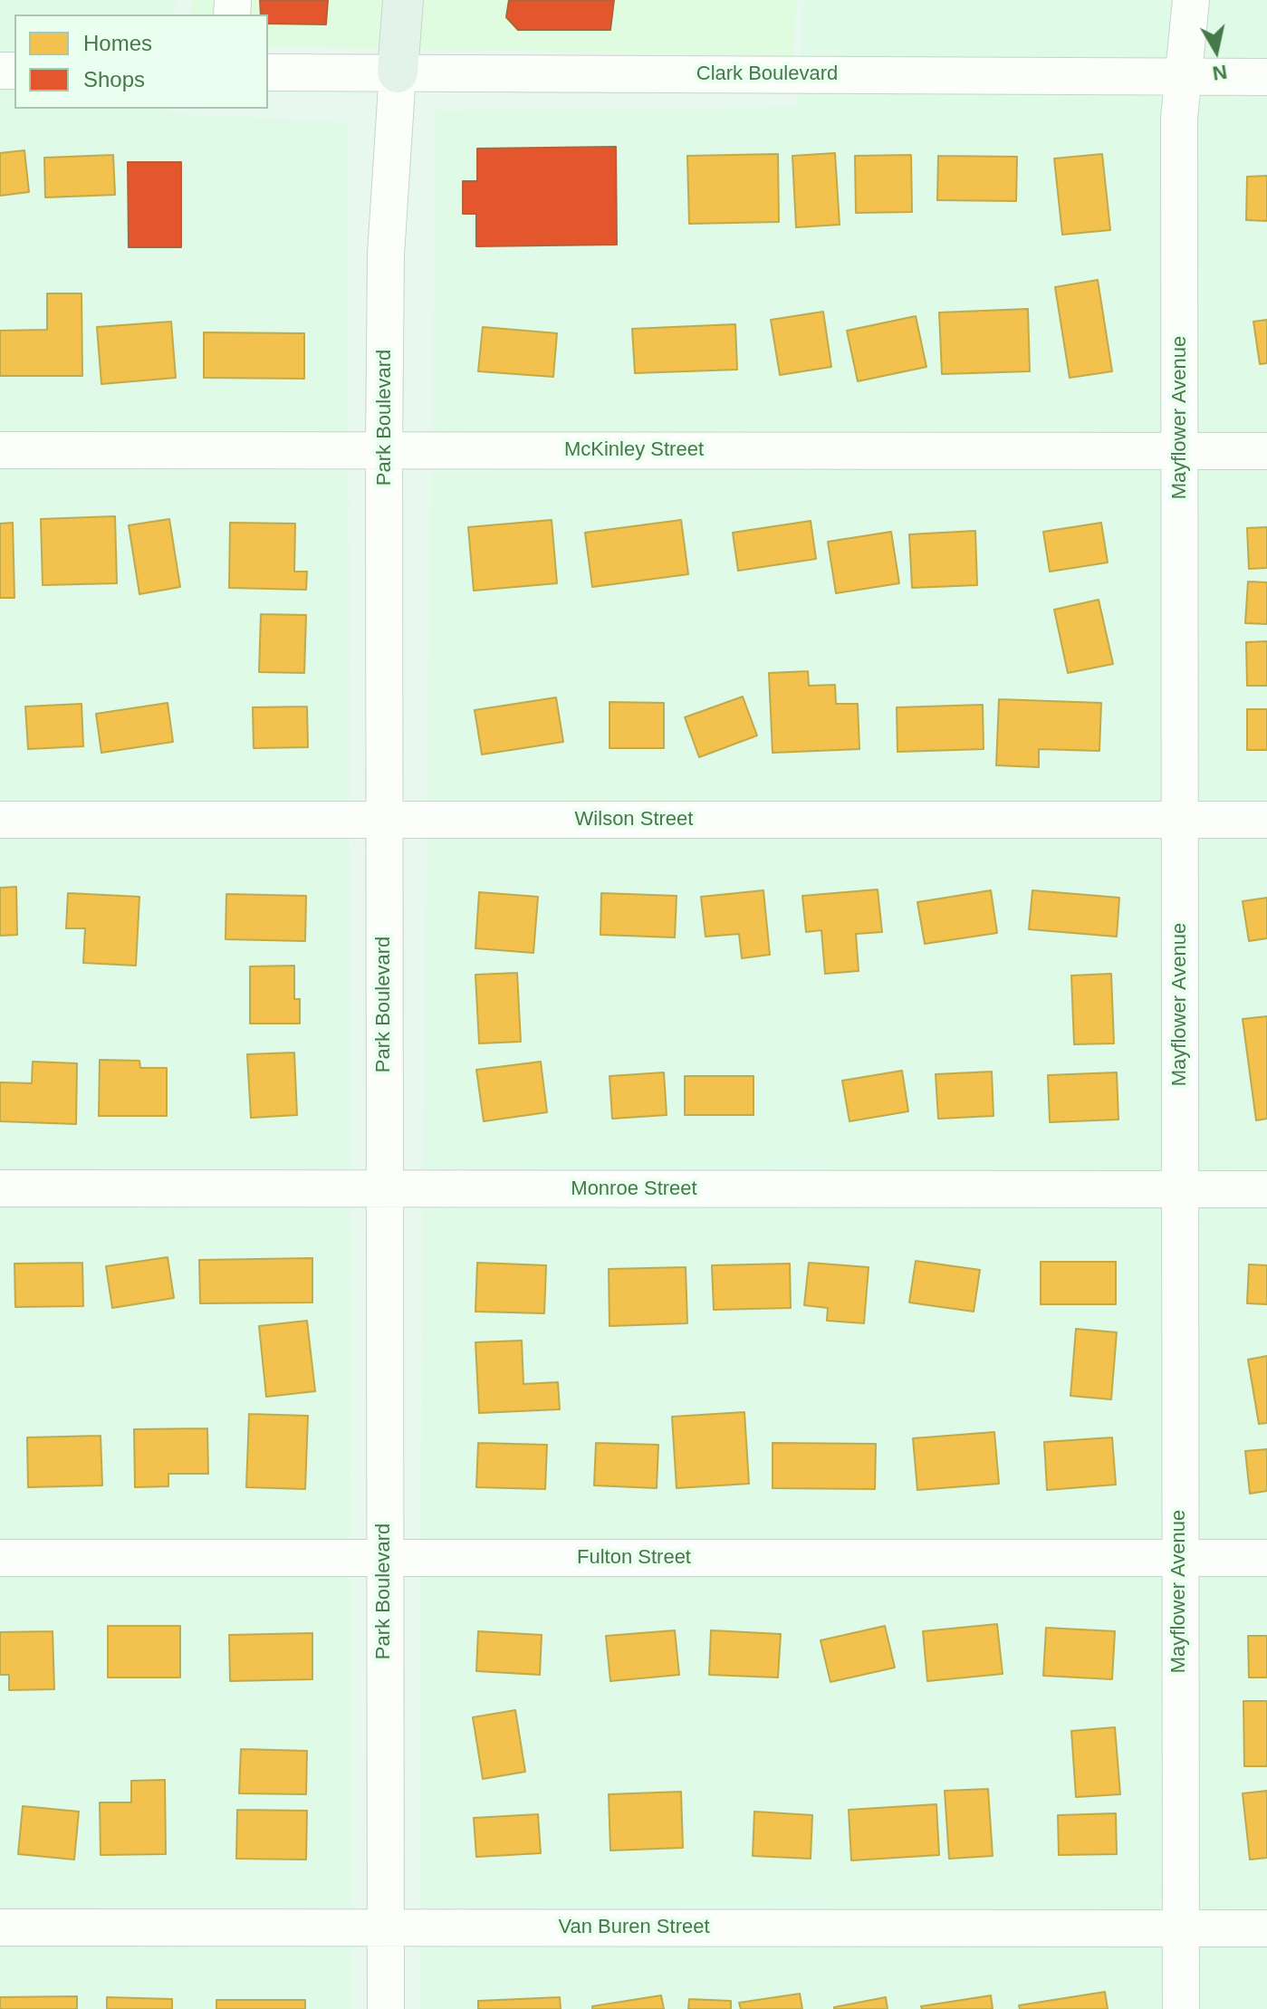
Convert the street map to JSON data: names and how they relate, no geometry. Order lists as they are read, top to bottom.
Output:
{
  "streets": {
    "main road": ["Park Boulevard"],
    "street": [
      "Clark Boulevard",
      "Mayflower Avenue",
      "McKinley Street",
      "Wilson Street",
      "Monroe Street",
      "Fulton Street",
      "Van Buren Street"
    ]
  },
  "crossings": [
    ["Clark Boulevard", "Park Boulevard"],
    ["Clark Boulevard", "Mayflower Avenue"],
    ["Park Boulevard", "McKinley Street"],
    ["Park Boulevard", "Wilson Street"],
    ["Park Boulevard", "Monroe Street"],
    ["Park Boulevard", "Fulton Street"],
    ["Park Boulevard", "Van Buren Street"],
    ["Mayflower Avenue", "McKinley Street"],
    ["Mayflower Avenue", "Wilson Street"],
    ["Mayflower Avenue", "Monroe Street"],
    ["Mayflower Avenue", "Fulton Street"],
    ["Mayflower Avenue", "Van Buren Street"]
  ],
  "legend": ["Homes", "Shops"],
  "north": "bottom"
}
